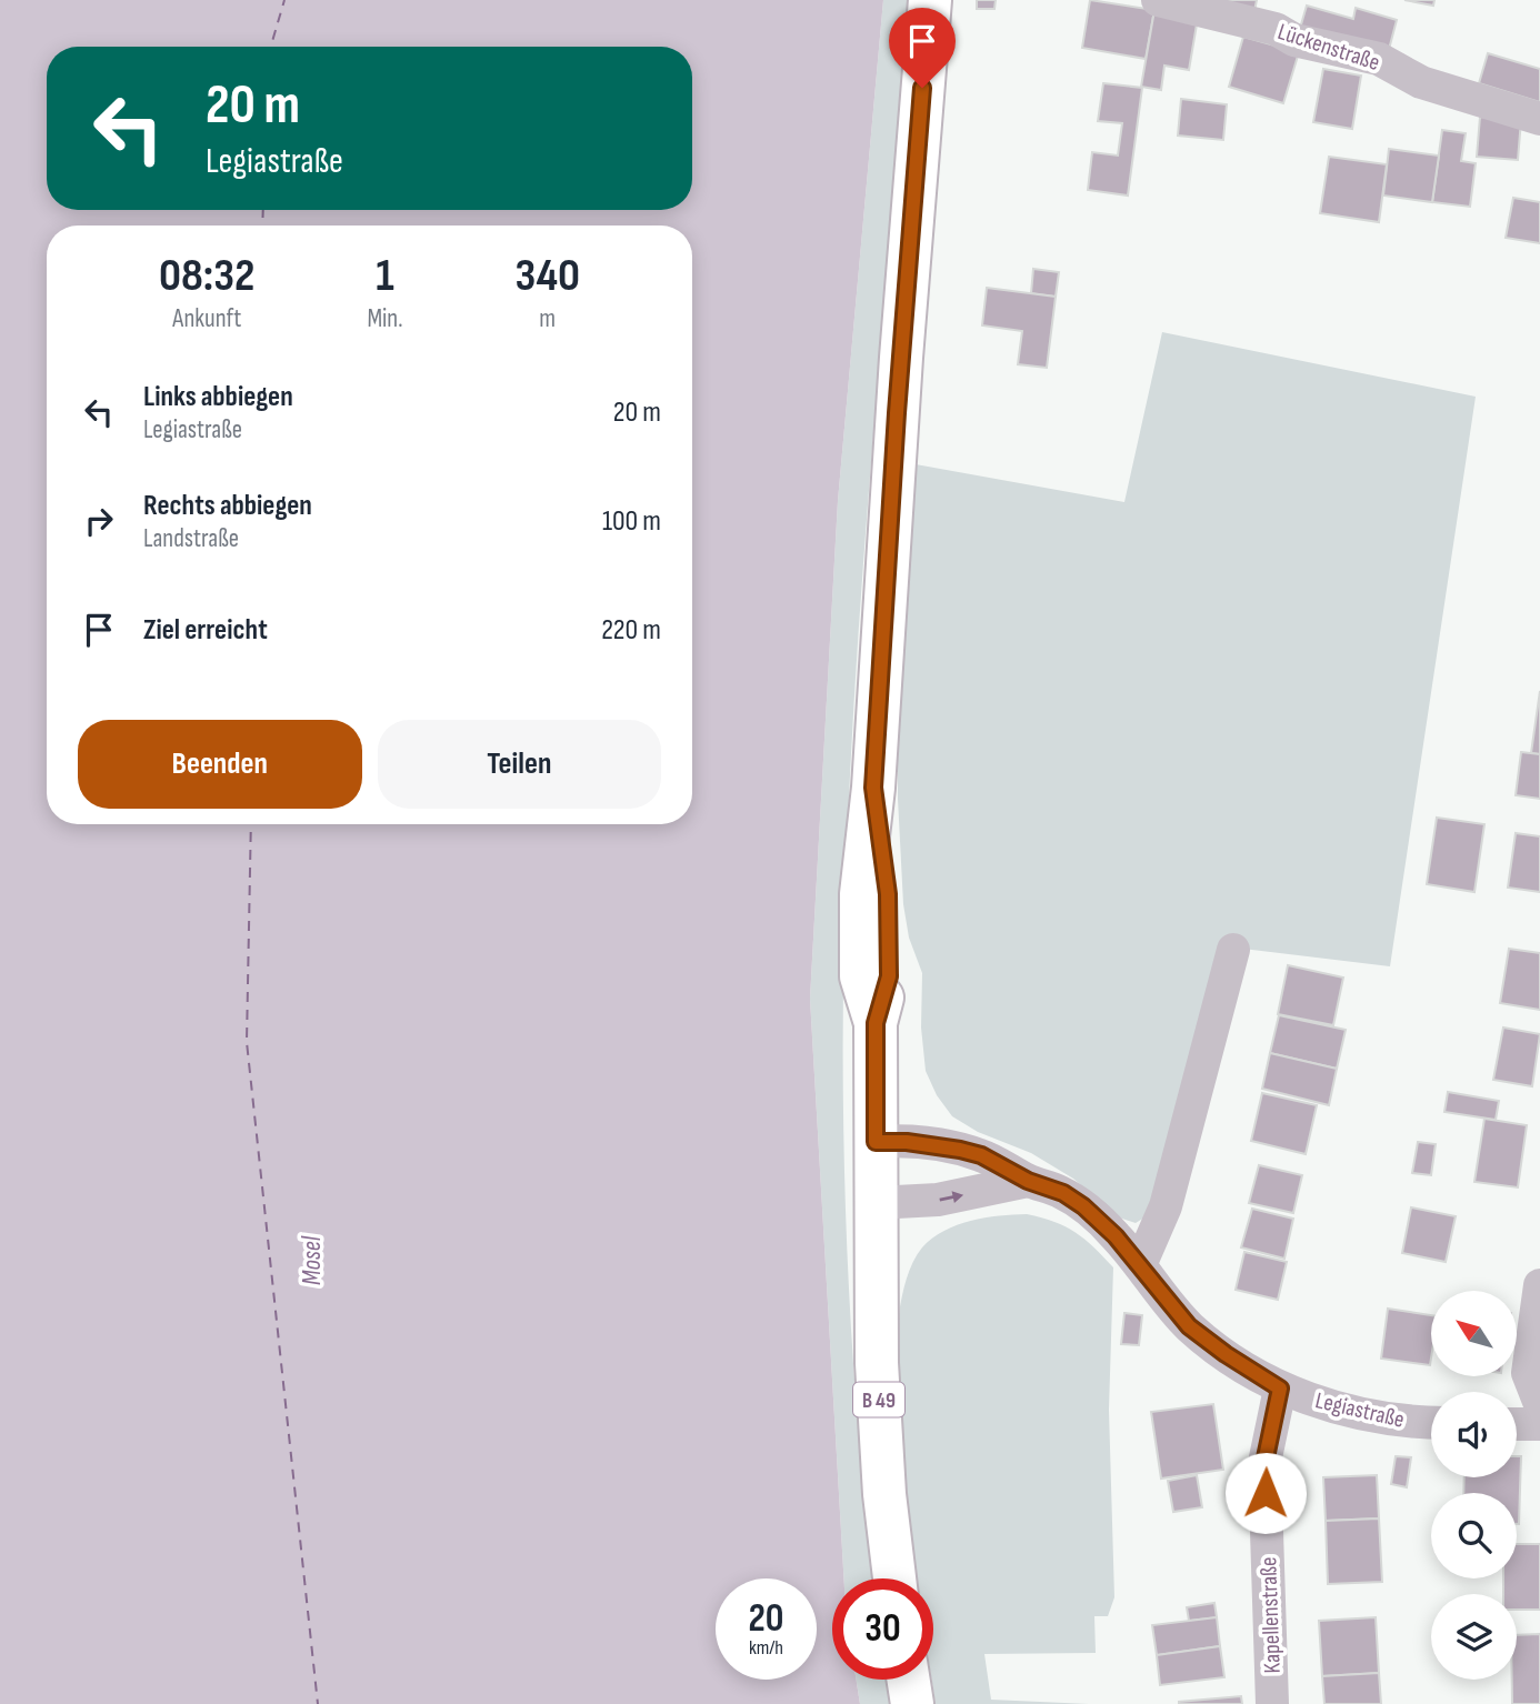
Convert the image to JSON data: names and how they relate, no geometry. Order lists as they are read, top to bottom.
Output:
{
  "streets": {
    "main road": ["B 49"],
    "street": ["Lückenstraße", "Legiastraße", "Kapellenstraße"]
  },
  "crossings": [
    ["B 49", "Legiastraße"],
    ["Legiastraße", "Kapellenstraße"]
  ],
  "water": ["Mosel"],
  "north": "top left",
  "page": {
    "turn": ["20 m", "Legiastraße"],
    "eta": [
      "08:32",
      "Ankunft",
      "1",
      "Min.",
      "340",
      "m"
    ],
    "list": [
      {
        "name": "Links abbiegen",
        "note": "Legiastraße",
        "value": "20 m"
      },
      {
        "name": "Rechts abbiegen",
        "note": "Landstraße",
        "value": "100 m"
      },
      {
        "name": "Ziel erreicht",
        "value": "220 m"
      }
    ],
    "buttons": ["Beenden", "Teilen"],
    "speed": "20 km/h",
    "limit": "30"
  }
}
